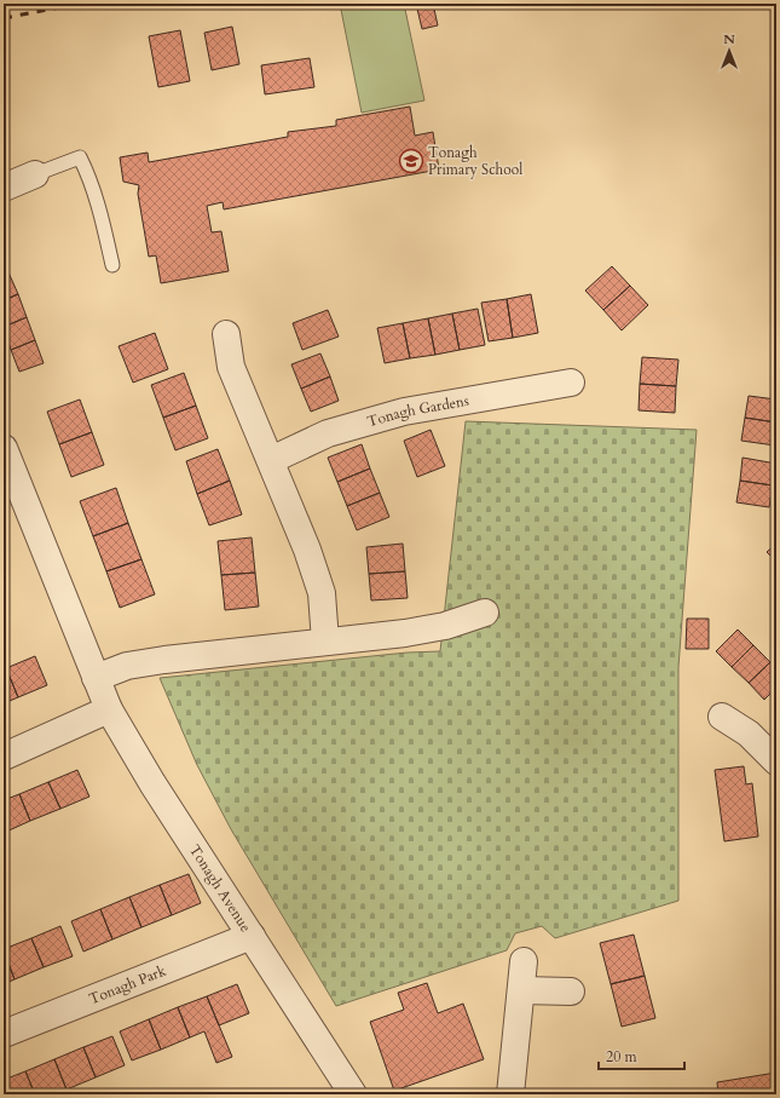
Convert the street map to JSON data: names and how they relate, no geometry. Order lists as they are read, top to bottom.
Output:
{
  "streets": {
    "street": ["Tonagh Gardens", "Tonagh Avenue", "Tonagh Park"]
  },
  "crossings": [
    ["Tonagh Avenue", "Tonagh Park"]
  ],
  "places": {
    "school or university": ["Tonagh Primary School"]
  },
  "scale_bar": "20 m",
  "north": "top"
}
